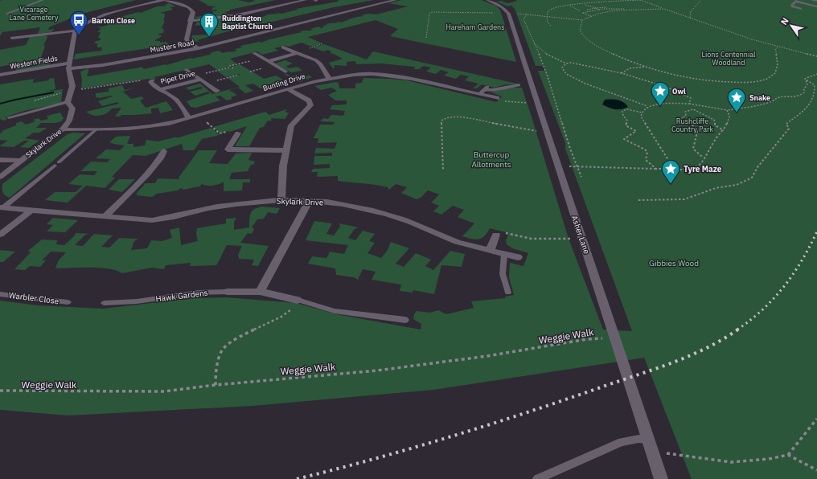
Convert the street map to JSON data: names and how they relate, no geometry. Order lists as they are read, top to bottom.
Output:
{
  "streets": {
    "street": [
      "Musters Road",
      "Western Fields",
      "Pipet Drive",
      "Bunting Drive",
      "Skylark Drive",
      "Asher Lane",
      "Hawk Gardens"
    ],
    "lane": ["Warbler Close"],
    "path": ["Weggie Walk"]
  },
  "crossings": [
    ["Musters Road", "Western Fields"],
    ["Musters Road", "Skylark Drive"],
    ["Western Fields", "Skylark Drive"],
    ["Pipet Drive", "Bunting Drive"],
    ["Bunting Drive", "Skylark Drive"],
    ["Asher Lane", "Weggie Walk"]
  ],
  "parks": [
    "Vicarage Lane Cemetery",
    "Hareham Gardens",
    "Lions Centennial Woodland",
    "Rushcliffe Country Park",
    "Buttercup Allotments",
    "Gibbies Wood"
  ],
  "places": {
    "bus stop": ["Barton Close"],
    "building": ["Ruddington Baptist Church"],
    "place": ["Owl", "Snake", "Tyre Maze"]
  },
  "north": "top left"
}
